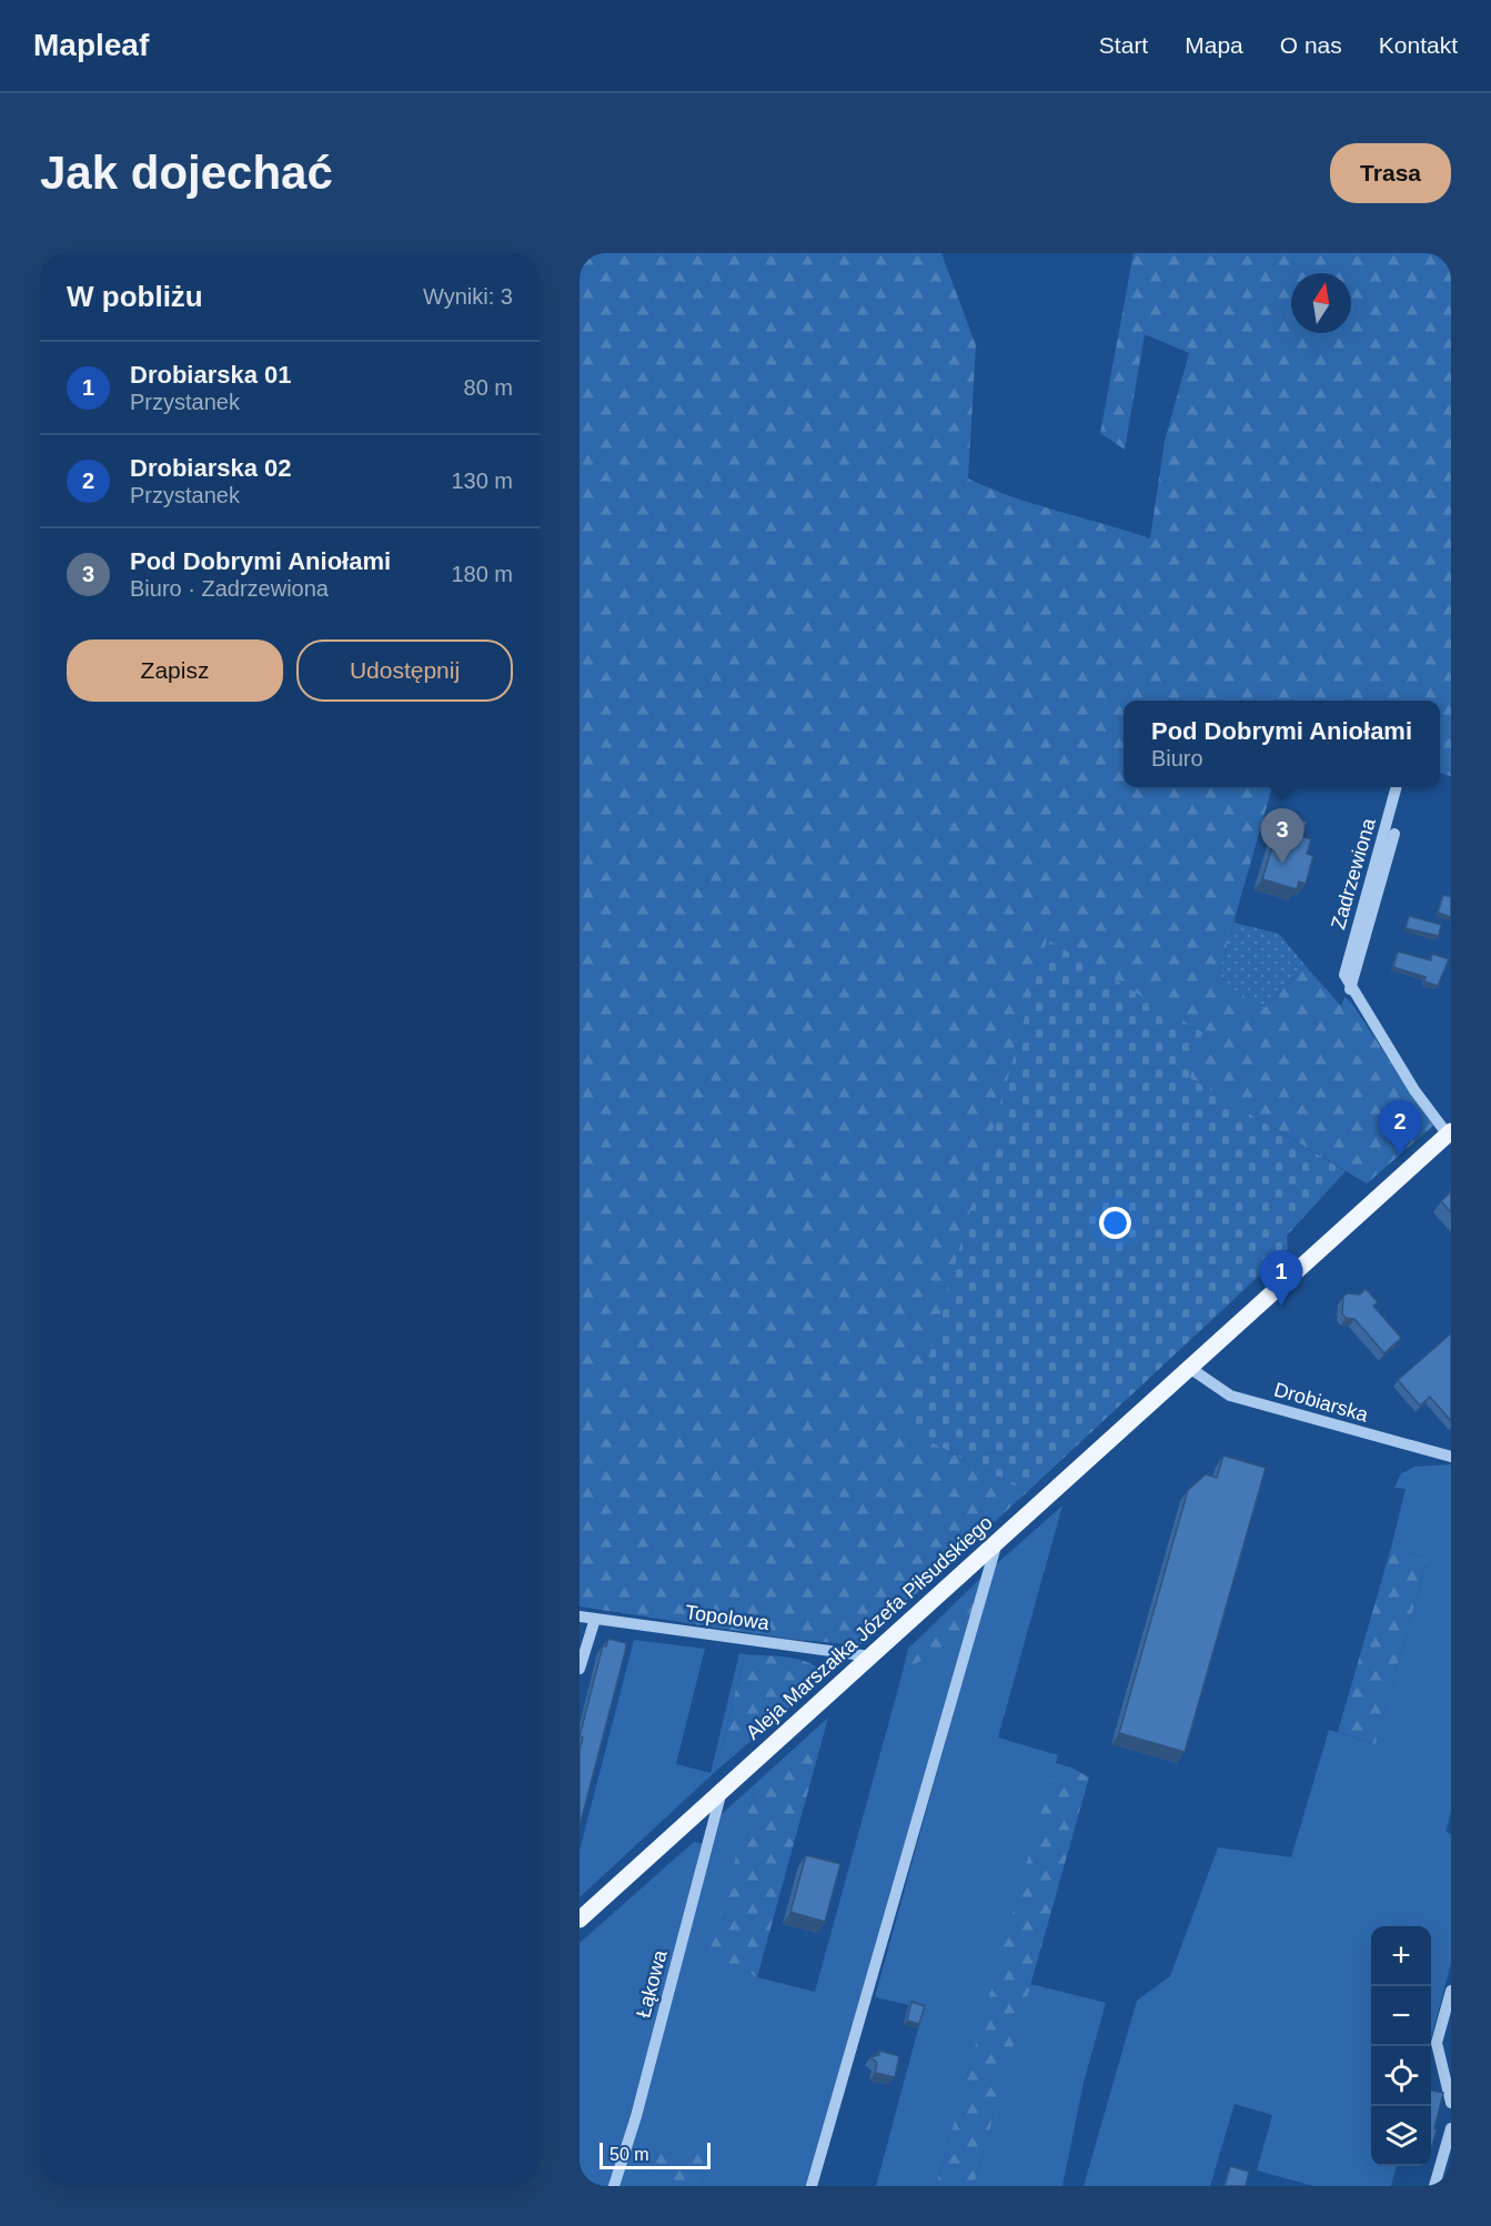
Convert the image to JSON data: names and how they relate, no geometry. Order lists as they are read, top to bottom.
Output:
{
  "streets": {
    "main road": ["Aleja Marszałka Józefa Piłsudskiego"],
    "street": [
      "Zadrzewiona",
      "Drobiarska",
      "Topolowa",
      "Łąkowa"
    ]
  },
  "crossings": [
    ["Drobiarska", "Aleja Marszałka Józefa Piłsudskiego"],
    ["Topolowa", "Aleja Marszałka Józefa Piłsudskiego"],
    ["Aleja Marszałka Józefa Piłsudskiego", "Łąkowa"]
  ],
  "scale_bar": "50 m",
  "north": "top",
  "page": {
    "header": "Mapleaf",
    "nav": [
      "Start",
      "Mapa",
      "O nas",
      "Kontakt"
    ],
    "buttons": [
      "Trasa",
      ["Zapisz", "Udostępnij"]
    ],
    "title": "Jak dojechać",
    "heading": ["W pobliżu", "Wyniki: 3"],
    "list": [
      {
        "mark": "1",
        "name": "Drobiarska 01",
        "note": "Przystanek",
        "value": "80 m"
      },
      {
        "mark": "2",
        "name": "Drobiarska 02",
        "note": "Przystanek",
        "value": "130 m"
      },
      {
        "mark": "3",
        "name": "Pod Dobrymi Aniołami",
        "note": "Biuro · Zadrzewiona",
        "value": "180 m"
      }
    ],
    "popup": ["Pod Dobrymi Aniołami", "Biuro"],
    "pins": ["3", "2", "1"],
    "map_buttons": ["+", "−"],
    "scale": "50 m"
  }
}
